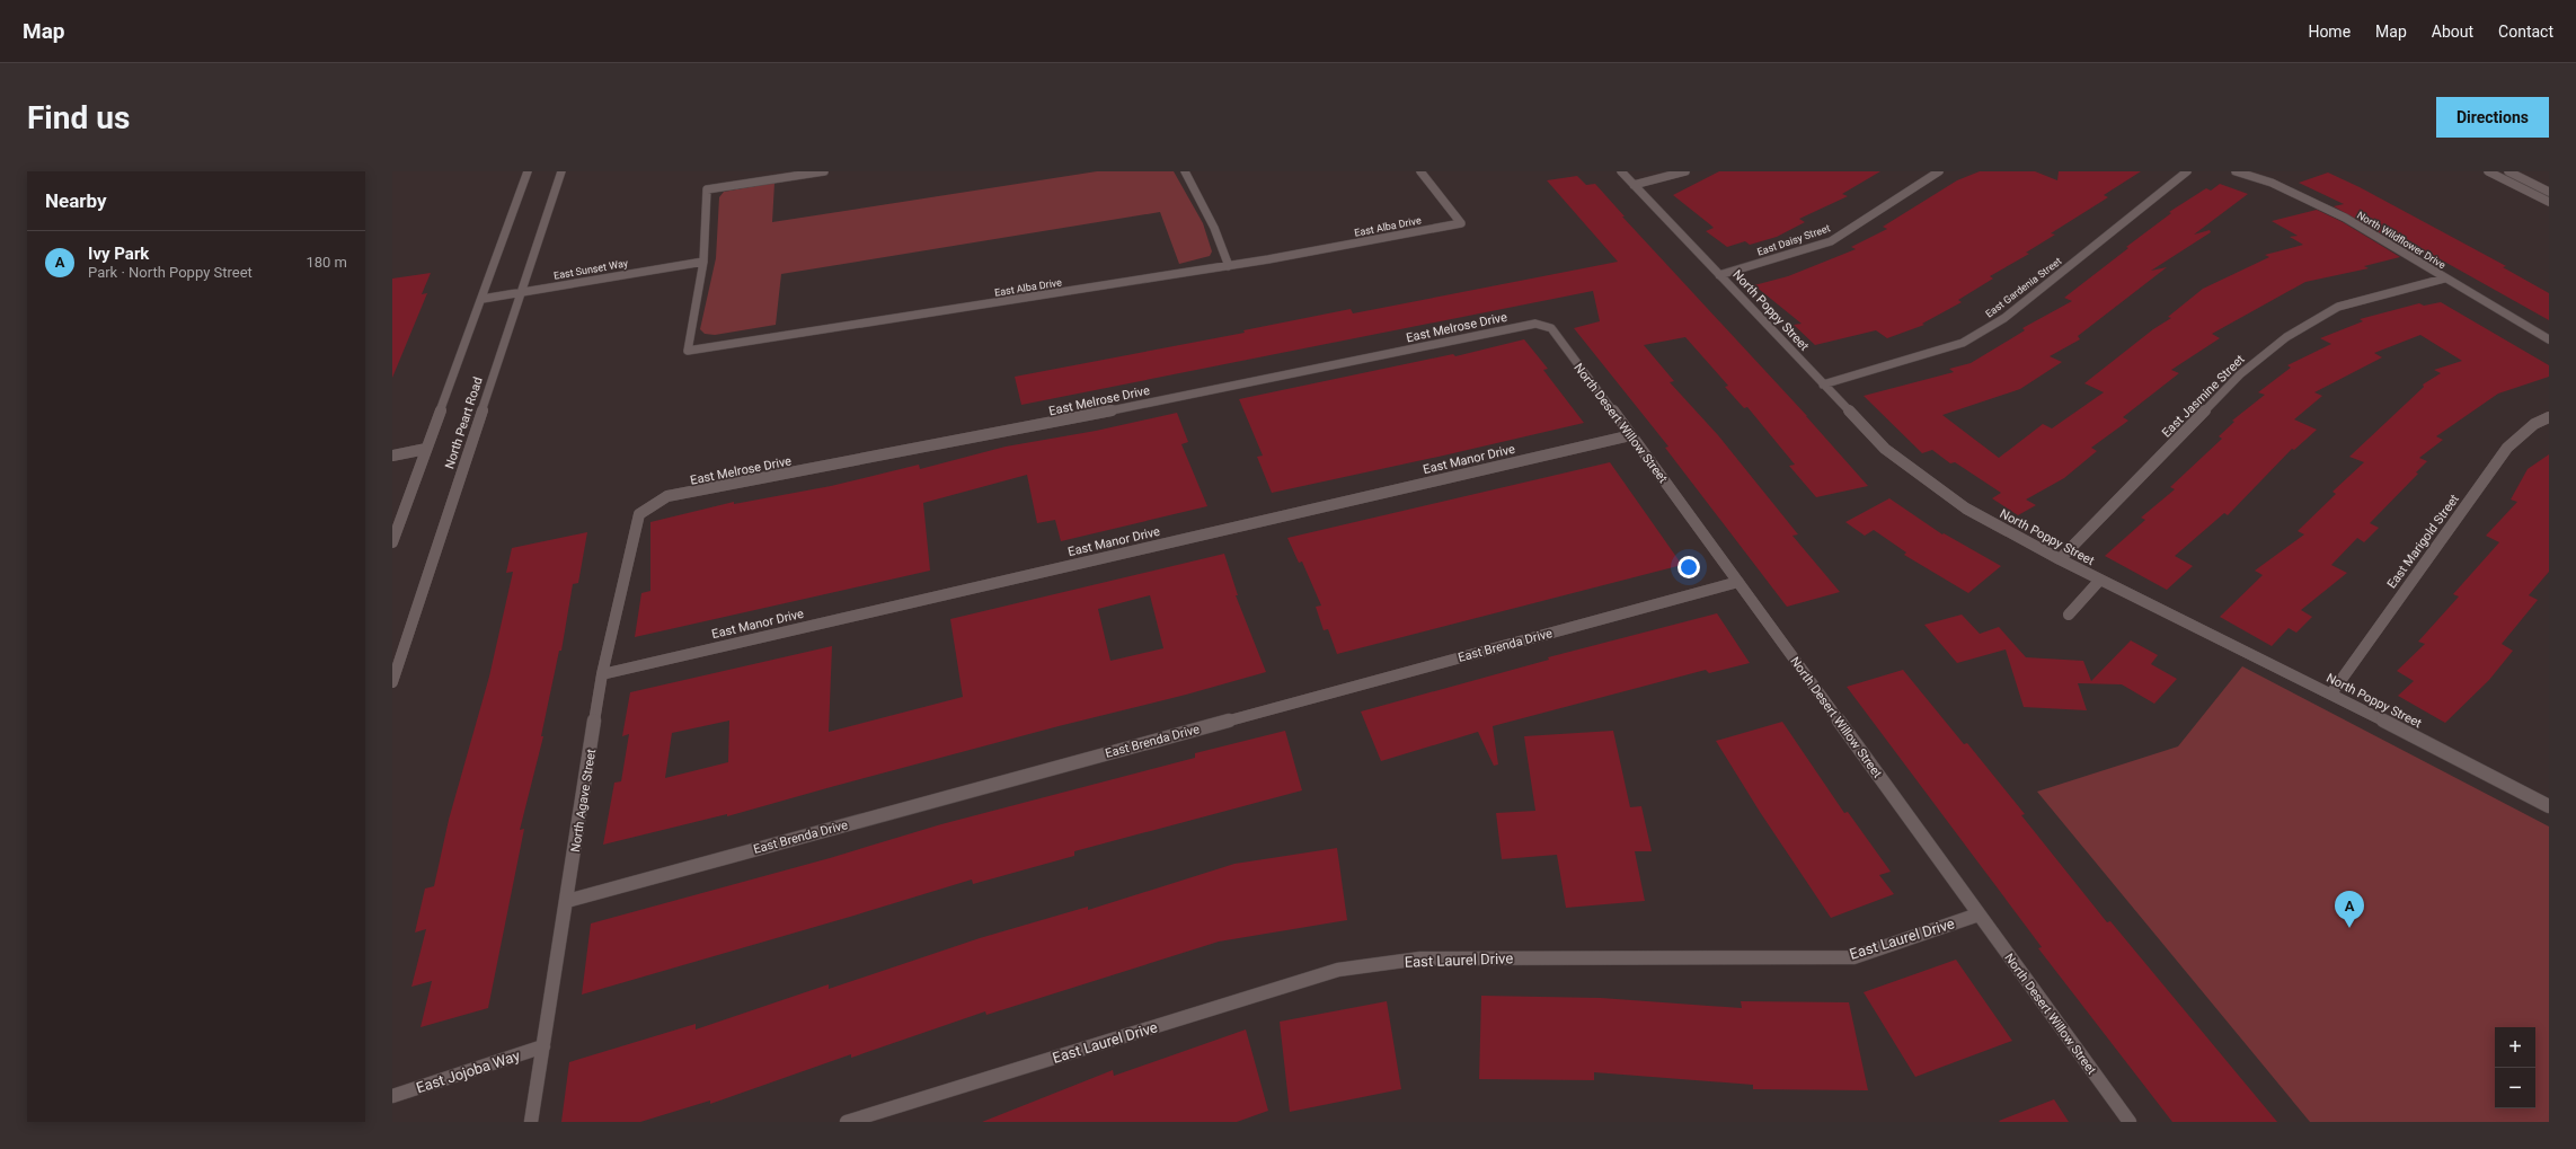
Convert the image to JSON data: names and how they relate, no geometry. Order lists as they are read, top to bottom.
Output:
{
  "streets": {
    "street": [
      "East Alba Drive",
      "East Daisy Street",
      "North Wildflower Drive",
      "East Sunset Way",
      "East Gardenia Street",
      "North Poppy Street",
      "East Melrose Drive",
      "East Jasmine Street",
      "North Peart Road",
      "North Desert Willow Street",
      "East Manor Drive",
      "East Marigold Street",
      "East Brenda Drive",
      "North Agave Street",
      "East Laurel Drive",
      "East Jojoba Way"
    ]
  },
  "crossings": [
    ["East Alba Drive", "East Sunset Way"],
    ["East Daisy Street", "North Poppy Street"],
    ["North Wildflower Drive", "East Jasmine Street"],
    ["East Sunset Way", "North Peart Road"],
    ["East Gardenia Street", "North Poppy Street"],
    ["North Poppy Street", "East Jasmine Street"],
    ["North Poppy Street", "East Marigold Street"],
    ["East Melrose Drive", "North Desert Willow Street"],
    ["East Melrose Drive", "North Agave Street"],
    ["North Desert Willow Street", "East Manor Drive"],
    ["North Desert Willow Street", "East Brenda Drive"],
    ["North Desert Willow Street", "East Laurel Drive"],
    ["East Manor Drive", "North Agave Street"],
    ["East Brenda Drive", "North Agave Street"],
    ["North Agave Street", "East Jojoba Way"]
  ],
  "page": {
    "header": "Map",
    "nav": [
      "Home",
      "Map",
      "About",
      "Contact"
    ],
    "buttons": "Directions",
    "title": "Find us",
    "heading": "Nearby",
    "list": [
      {
        "mark": "A",
        "name": "Ivy Park",
        "note": "Park · North Poppy Street",
        "value": "180 m"
      }
    ],
    "pins": "A",
    "map_buttons": ["+", "−"]
  }
}
